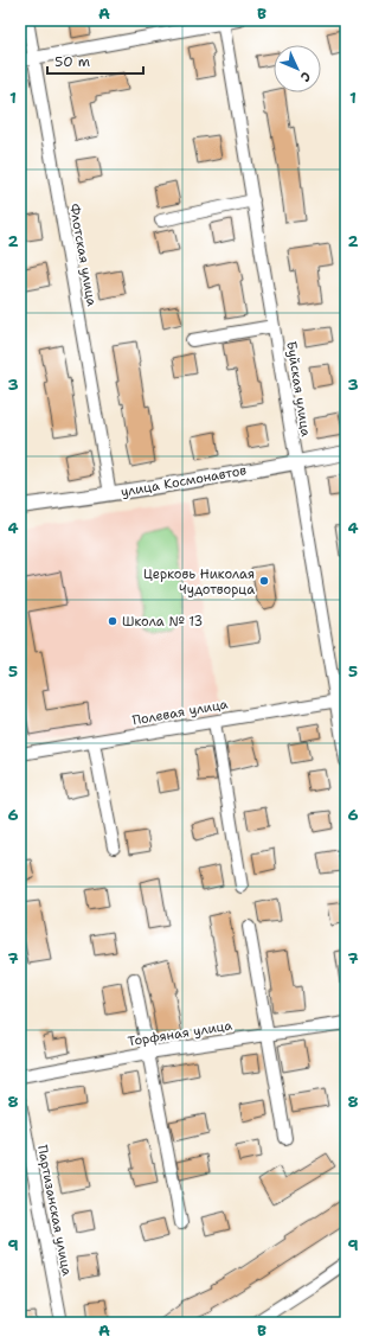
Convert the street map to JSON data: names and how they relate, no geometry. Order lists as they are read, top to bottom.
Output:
{
  "streets": {
    "street": [
      "Флотская улица",
      "Буйская улица",
      "улица Космонавтов",
      "Полевая улица",
      "Торфяная улица",
      "Партизанская улица"
    ]
  },
  "crossings": [
    ["Флотская улица", "улица Космонавтов"],
    ["Буйская улица", "улица Космонавтов"],
    ["Буйская улица", "Полевая улица"]
  ],
  "places": ["Церковь Николая Чудотворца", "Школа № 13"],
  "scale_bar": "50 m",
  "north": "bottom right",
  "grid": {
    "columns": ["A", "B"],
    "rows": [
      "1",
      "2",
      "3",
      "4",
      "5",
      "6",
      "7",
      "8",
      "9"
    ]
  }
}
